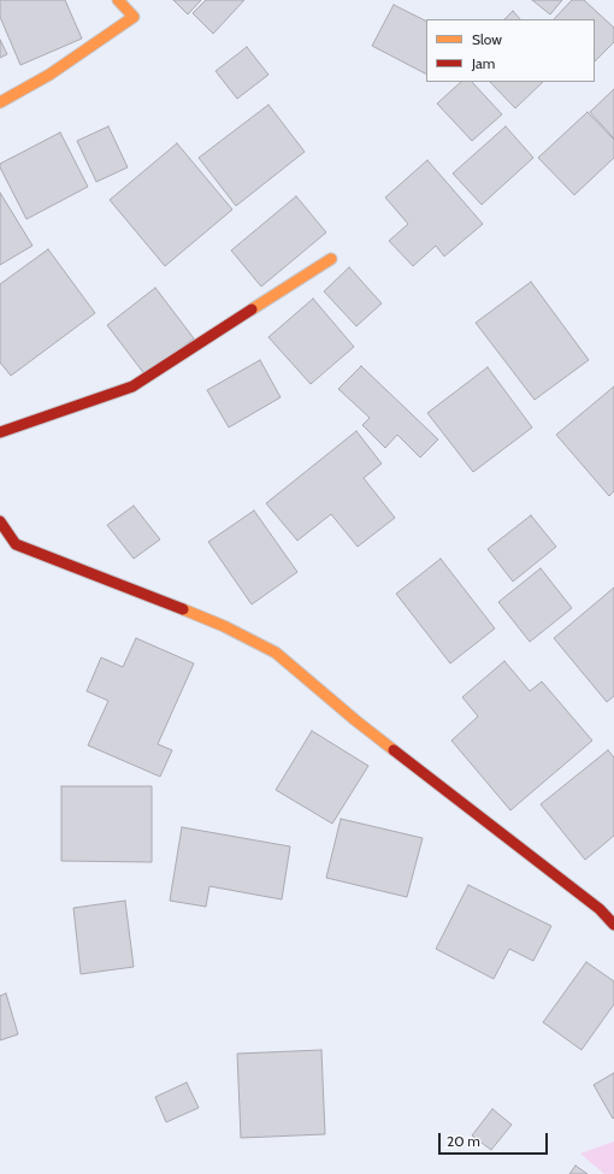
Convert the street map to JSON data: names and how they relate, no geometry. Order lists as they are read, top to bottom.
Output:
{
  "legend": ["Slow", "Jam"],
  "scale_bar": "20 m"
}
